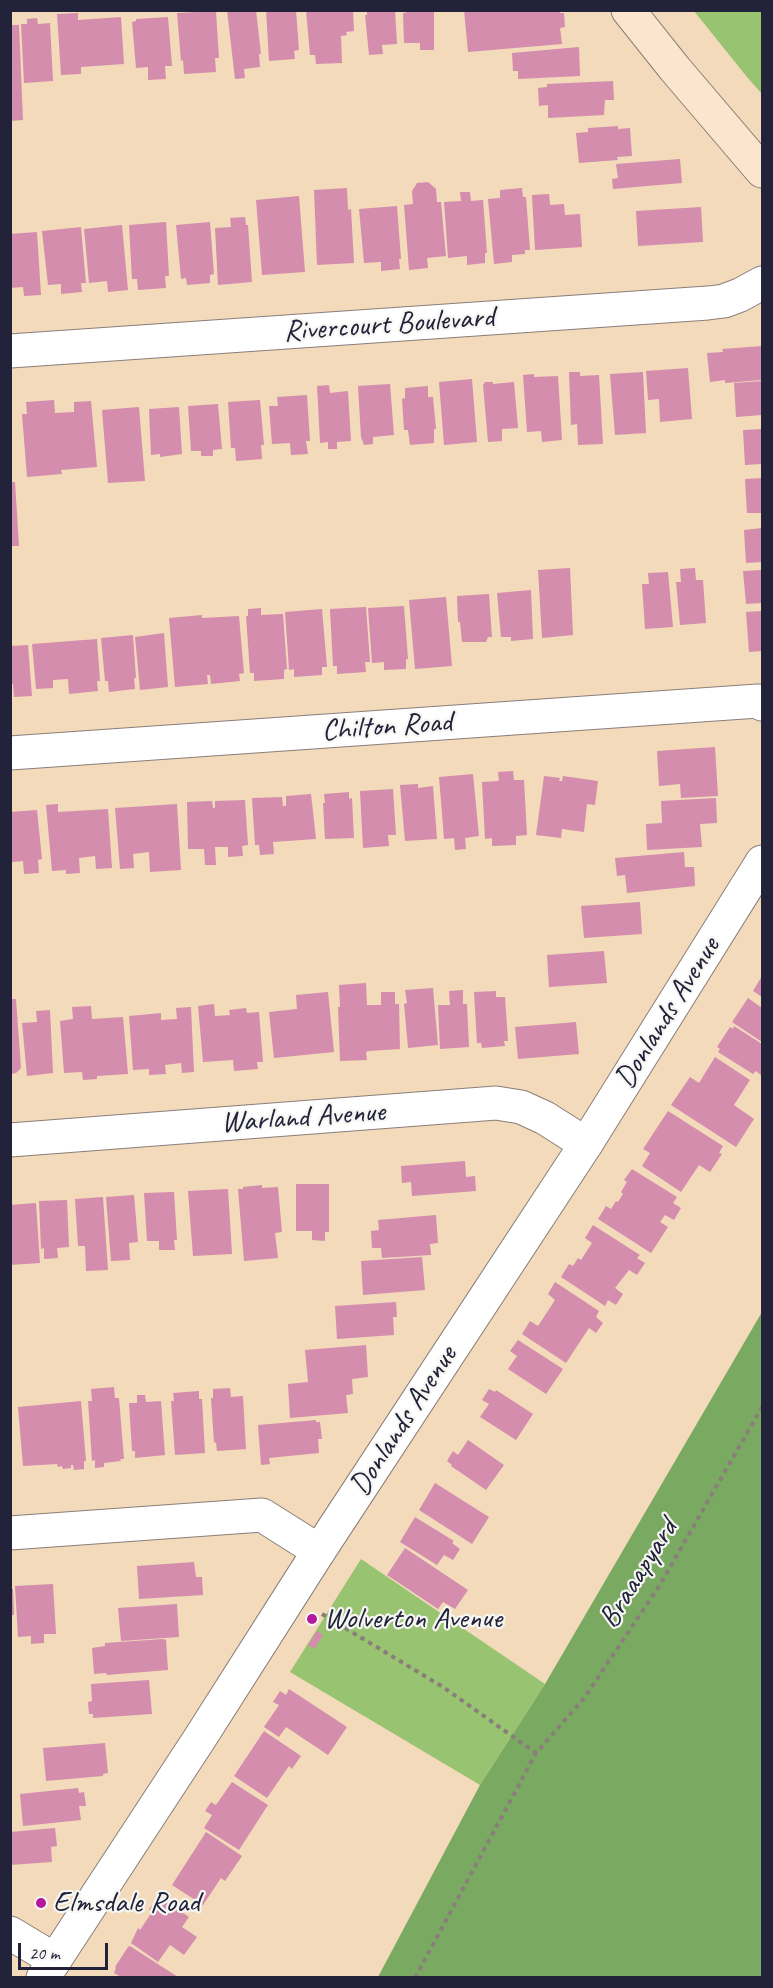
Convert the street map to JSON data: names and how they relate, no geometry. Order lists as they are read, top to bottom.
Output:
{
  "streets": {
    "street": [
      "Rivercourt Boulevard",
      "Chilton Road",
      "Donlands Avenue",
      "Warland Avenue"
    ],
    "path": ["Braaapyard"]
  },
  "crossings": [
    ["Donlands Avenue", "Warland Avenue"]
  ],
  "places": ["Wolverton Avenue", "Elmsdale Road"],
  "scale_bar": "20 m"
}
